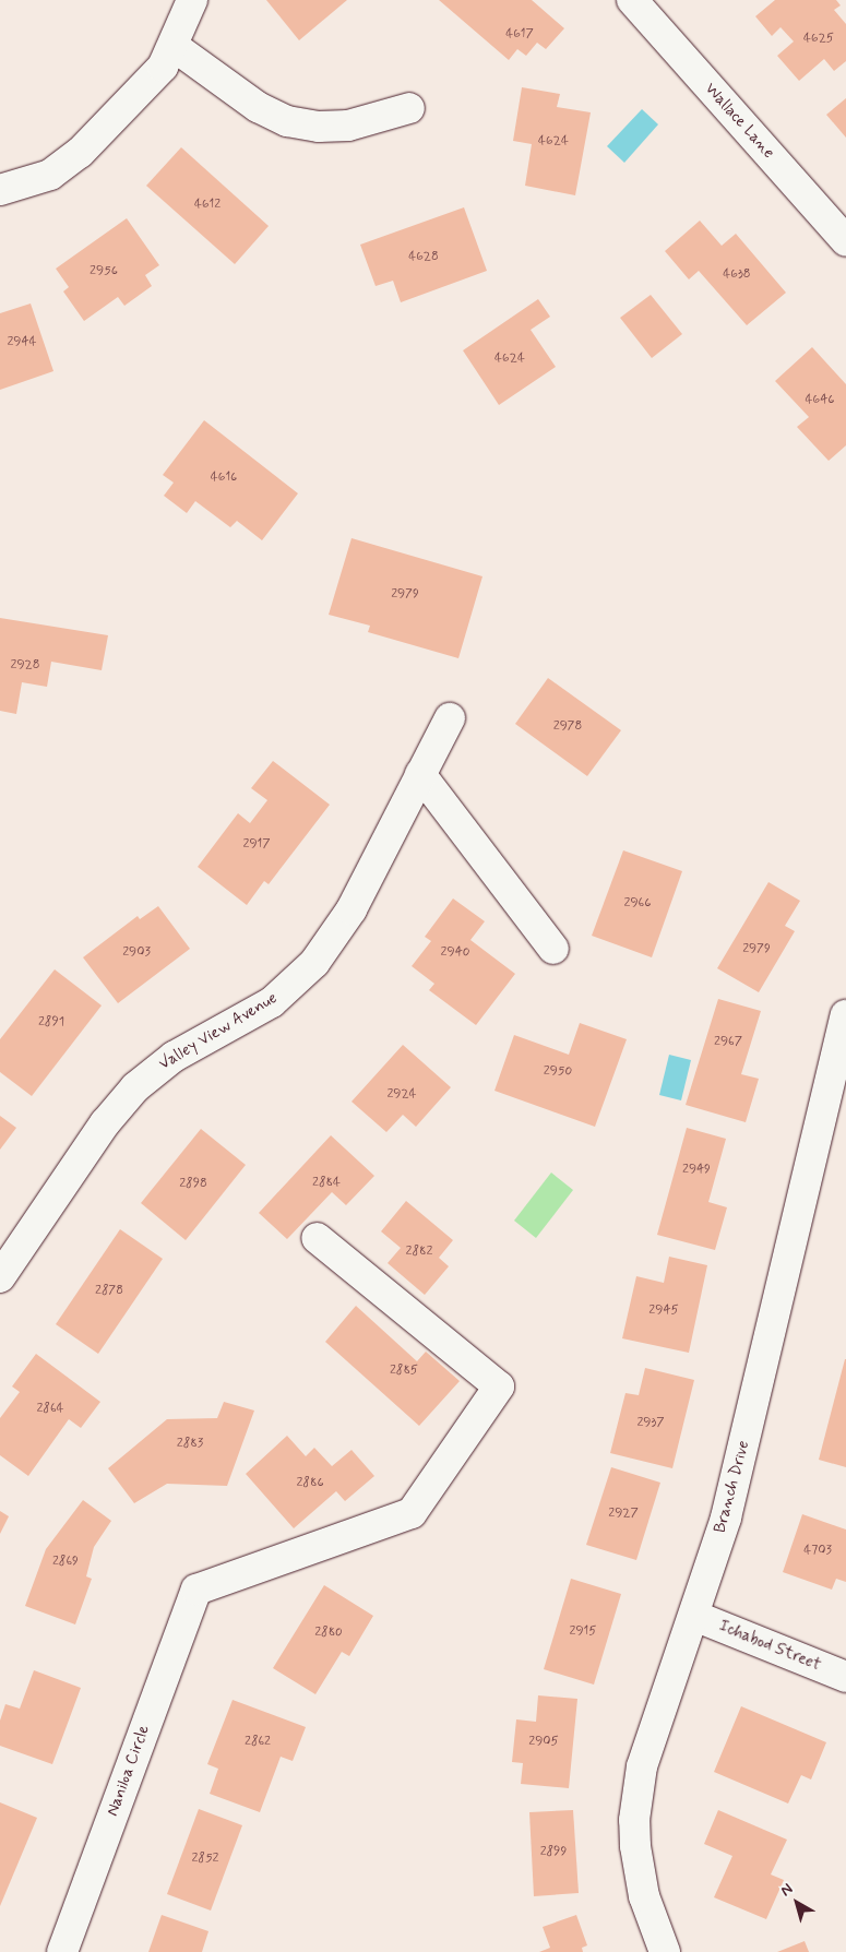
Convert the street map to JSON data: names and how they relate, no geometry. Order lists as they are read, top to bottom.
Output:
{
  "streets": {
    "street": [
      "Wallace Lane",
      "Valley View Avenue",
      "Branch Drive",
      "Ichabod Street",
      "Naniloa Circle"
    ]
  },
  "crossings": [
    ["Branch Drive", "Ichabod Street"]
  ],
  "house_numbers": [
    "4617",
    "4625",
    "4624",
    "4612",
    "4628",
    "2956",
    "4638",
    "2944",
    "4624",
    "4646",
    "4616",
    "2979",
    "2928",
    "2978",
    "2917",
    "2966",
    "2979",
    "2903",
    "2940",
    "2891",
    "2967",
    "2950",
    "2924",
    "2949",
    "2884",
    "2898",
    "2882",
    "2878",
    "2945",
    "2885",
    "2864",
    "2937",
    "2883",
    "2886",
    "2927",
    "4703",
    "2869",
    "2915",
    "2880",
    "2862",
    "2905",
    "2899",
    "2852"
  ],
  "north": "top left"
}
